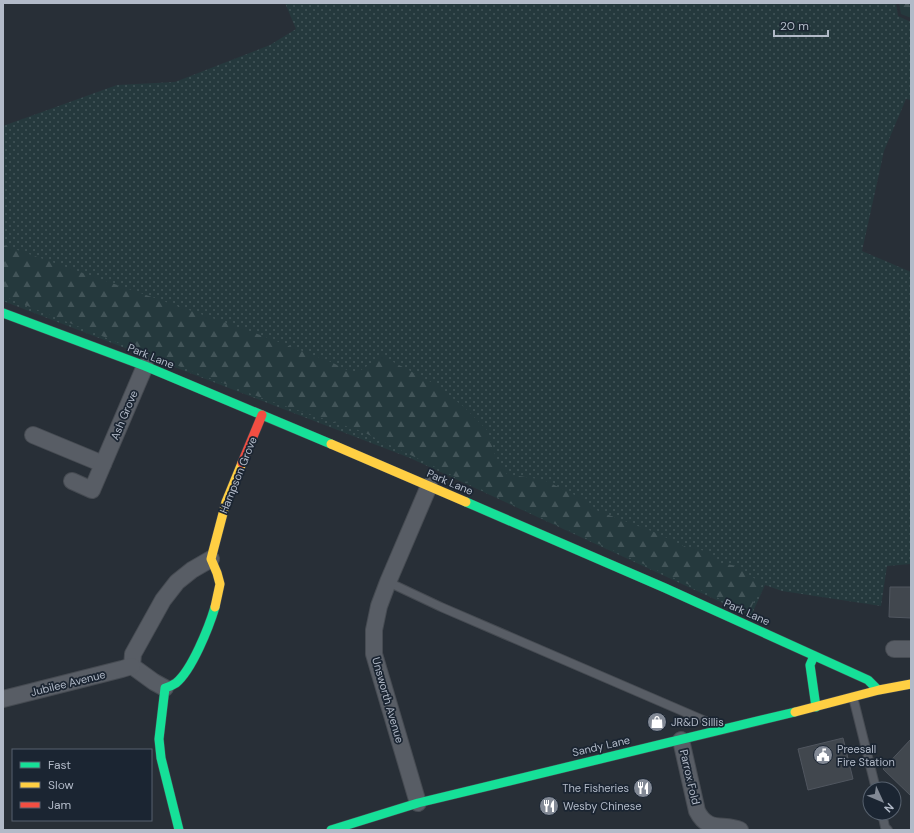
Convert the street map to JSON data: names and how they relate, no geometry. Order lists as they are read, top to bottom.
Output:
{
  "streets": {
    "main road": ["Park Lane", "Hampson Grove", "Sandy Lane"],
    "street": [
      "Ash Grove",
      "Jubilee Avenue",
      "Unsworth Avenue",
      "Parrox Fold"
    ]
  },
  "crossings": [
    ["Park Lane", "Ash Grove"],
    ["Park Lane", "Hampson Grove"],
    ["Park Lane", "Unsworth Avenue"],
    ["Park Lane", "Sandy Lane"],
    ["Unsworth Avenue", "Sandy Lane"],
    ["Sandy Lane", "Parrox Fold"]
  ],
  "places": {
    "shop": ["JR&D Sillis"],
    "public building": ["Preesall Fire Station"],
    "restaurant": ["The Fisheries", "Wesby Chinese"]
  },
  "legend": ["Fast", "Slow", "Jam"],
  "scale_bar": "20 m",
  "north": "bottom right"
}
